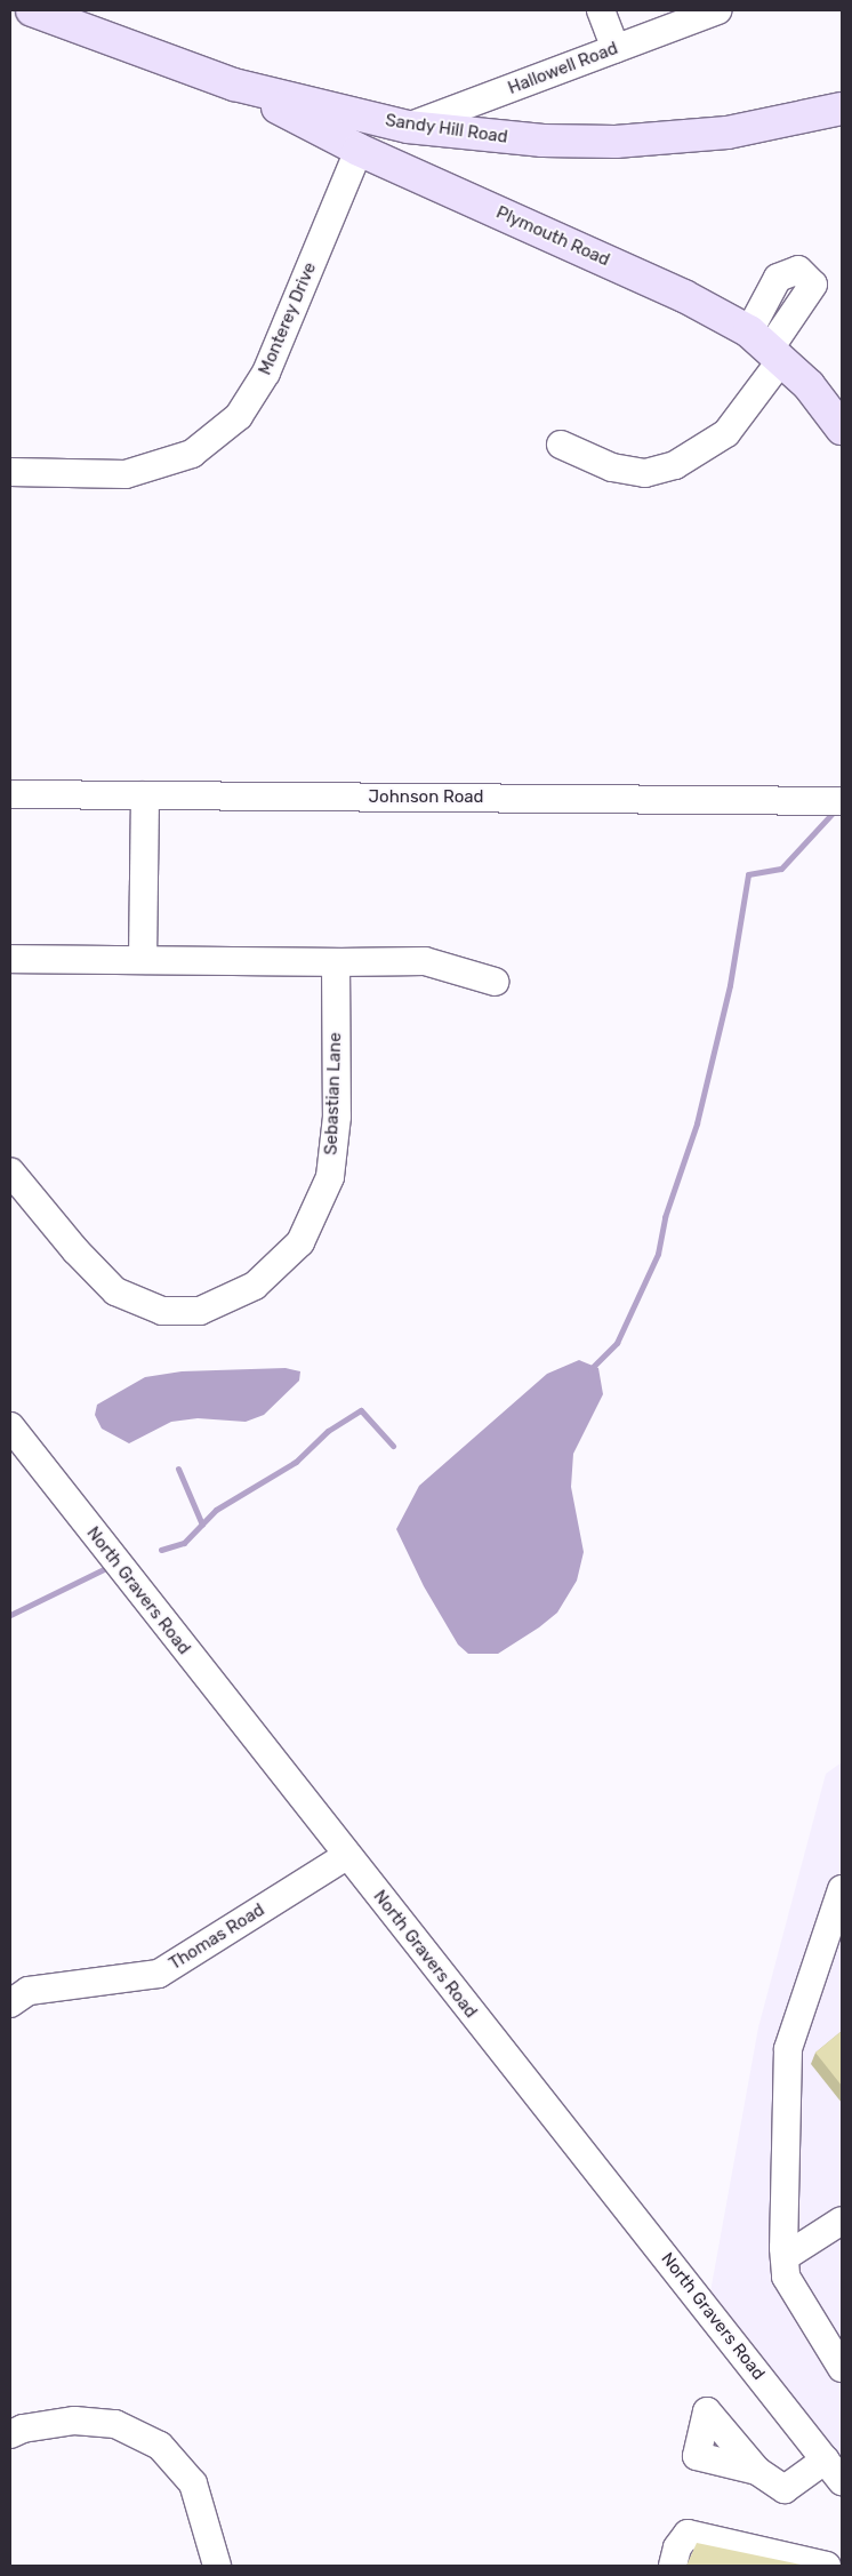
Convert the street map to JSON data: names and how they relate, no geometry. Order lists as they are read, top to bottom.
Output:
{
  "streets": {
    "main road": ["Sandy Hill Road", "Plymouth Road"],
    "street": [
      "Hallowell Road",
      "Monterey Drive",
      "Johnson Road",
      "Sebastian Lane",
      "North Gravers Road",
      "Thomas Road"
    ]
  },
  "crossings": [
    ["Hallowell Road", "Sandy Hill Road"],
    ["Sandy Hill Road", "Plymouth Road"],
    ["Plymouth Road", "Monterey Drive"],
    ["North Gravers Road", "Thomas Road"]
  ]
}
